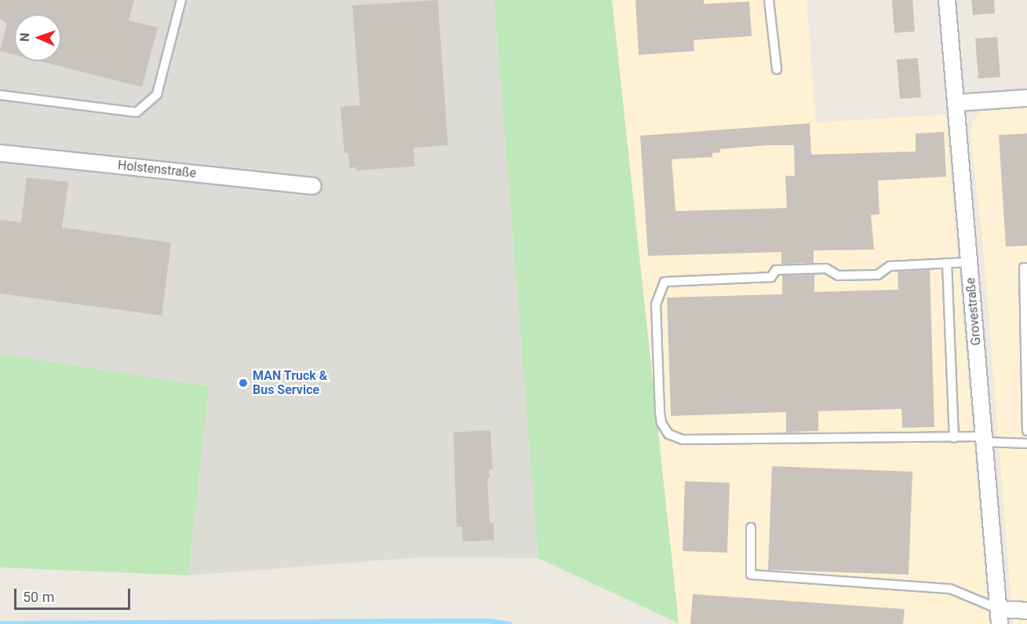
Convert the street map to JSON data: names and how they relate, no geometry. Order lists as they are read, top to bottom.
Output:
{
  "streets": {
    "street": ["Holstenstraße", "Grovestraße"]
  },
  "places": ["MAN Truck & Bus Service"],
  "scale_bar": "50 m",
  "north": "left"
}
